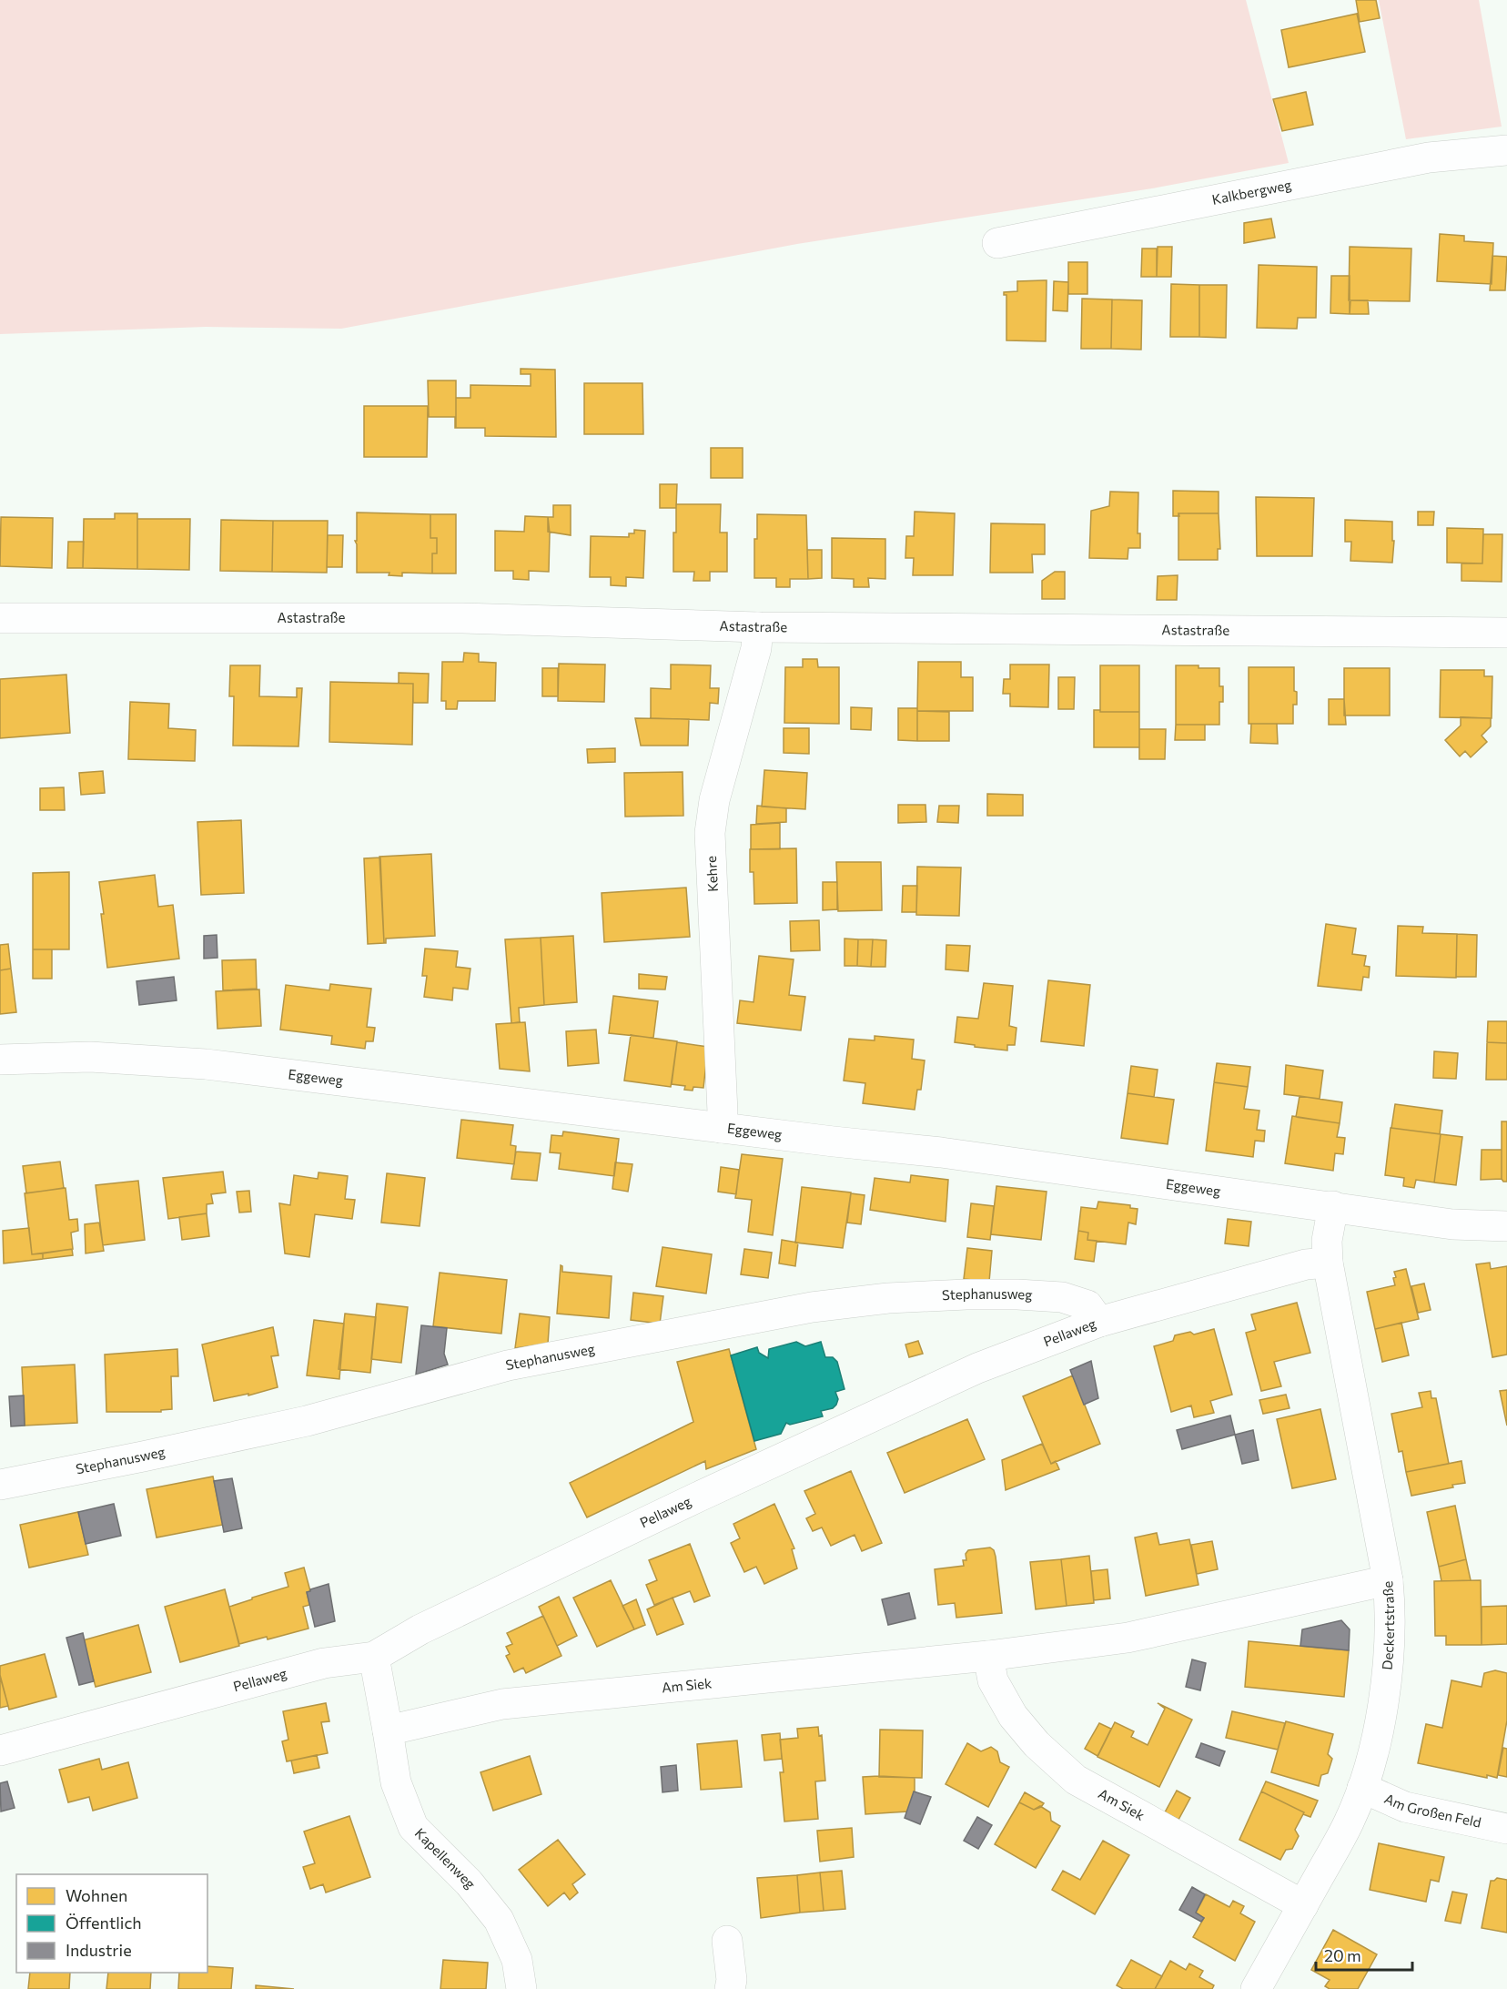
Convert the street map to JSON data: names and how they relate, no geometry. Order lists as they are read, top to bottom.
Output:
{
  "streets": {
    "street": [
      "Kalkbergweg",
      "Astastraße",
      "Kehre",
      "Eggeweg",
      "Stephanusweg",
      "Pellaweg",
      "Deckertstraße",
      "Am Siek",
      "Am Großen Feld",
      "Kapellenweg"
    ]
  },
  "crossings": [
    ["Astastraße", "Kehre"],
    ["Kehre", "Eggeweg"],
    ["Eggeweg", "Deckertstraße"],
    ["Stephanusweg", "Pellaweg"],
    ["Pellaweg", "Deckertstraße"],
    ["Pellaweg", "Kapellenweg"],
    ["Deckertstraße", "Am Siek"],
    ["Deckertstraße", "Am Großen Feld"],
    ["Am Siek", "Kapellenweg"]
  ],
  "legend": ["Wohnen", "Öffentlich", "Industrie"],
  "scale_bar": "20 m"
}
